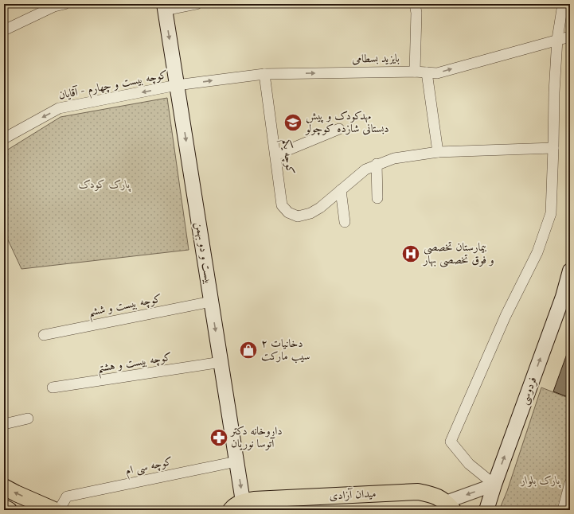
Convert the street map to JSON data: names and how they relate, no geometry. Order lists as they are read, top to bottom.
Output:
{
  "streets": {
    "main road": ["بیست و دو بهمن", "فردوسی", "میدان آزادی"],
    "street": [
      "بایزید بسطامی",
      "کوچه بیست و چهارم - آقایان",
      "کوچه یکم",
      "کوچه بیست و ششم",
      "کوچه بیست و هشتم",
      "کوچه سی ام"
    ]
  },
  "crossings": [
    ["بایزید بسطامی", "کوچه بیست و چهارم - آقایان"],
    ["بایزید بسطامی", "کوچه یکم"],
    ["بایزید بسطامی", "بیست و دو بهمن"],
    ["کوچه بیست و چهارم - آقایان", "بیست و دو بهمن"],
    ["بیست و دو بهمن", "کوچه بیست و ششم"],
    ["بیست و دو بهمن", "کوچه بیست و هشتم"],
    ["بیست و دو بهمن", "کوچه سی ام"],
    ["بیست و دو بهمن", "میدان آزادی"]
  ],
  "one_way": ["کوچه بیست و چهارم - آقایان", "بیست و دو بهمن", "فردوسی"],
  "parks": ["پارک کودک", "پارک بلوار"],
  "places": {
    "school or university": ["مهدکودک و پیش دبستانی شازده کوچولو"],
    "hospital": ["بیمارستان تخصصی و فوق تخصصی بهار"],
    "shop": ["دخانیات ۲ سیب مارکت"],
    "pharmacy": ["داروخانه دکتر آتوسا نوریان"]
  }
}
